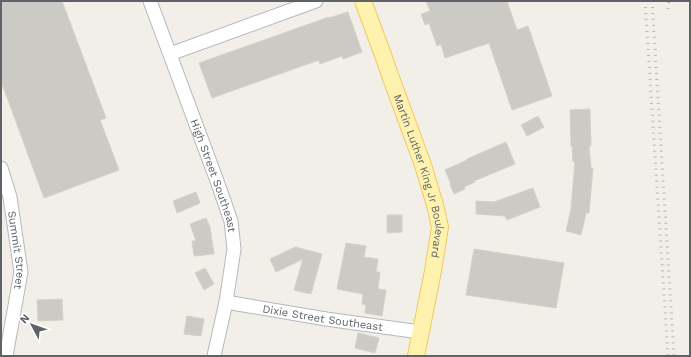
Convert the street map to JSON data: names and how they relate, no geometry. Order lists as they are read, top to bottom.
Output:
{
  "streets": {
    "main road": ["Martin Luther King Jr Boulevard"],
    "street": ["High Street Southeast", "Summit Street", "Dixie Street Southeast"]
  },
  "crossings": [
    ["High Street Southeast", "Dixie Street Southeast"],
    ["Martin Luther King Jr Boulevard", "Dixie Street Southeast"]
  ],
  "north": "top left"
}
